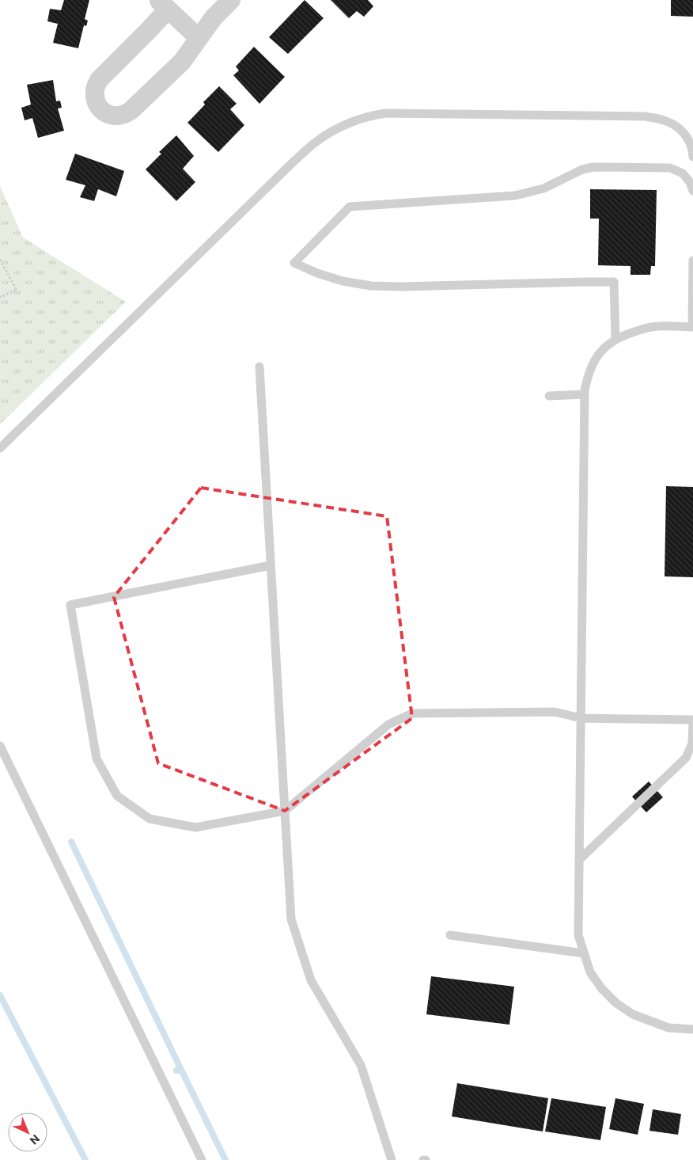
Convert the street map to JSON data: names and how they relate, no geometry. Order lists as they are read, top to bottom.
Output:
{
  "north": "bottom right"
}
